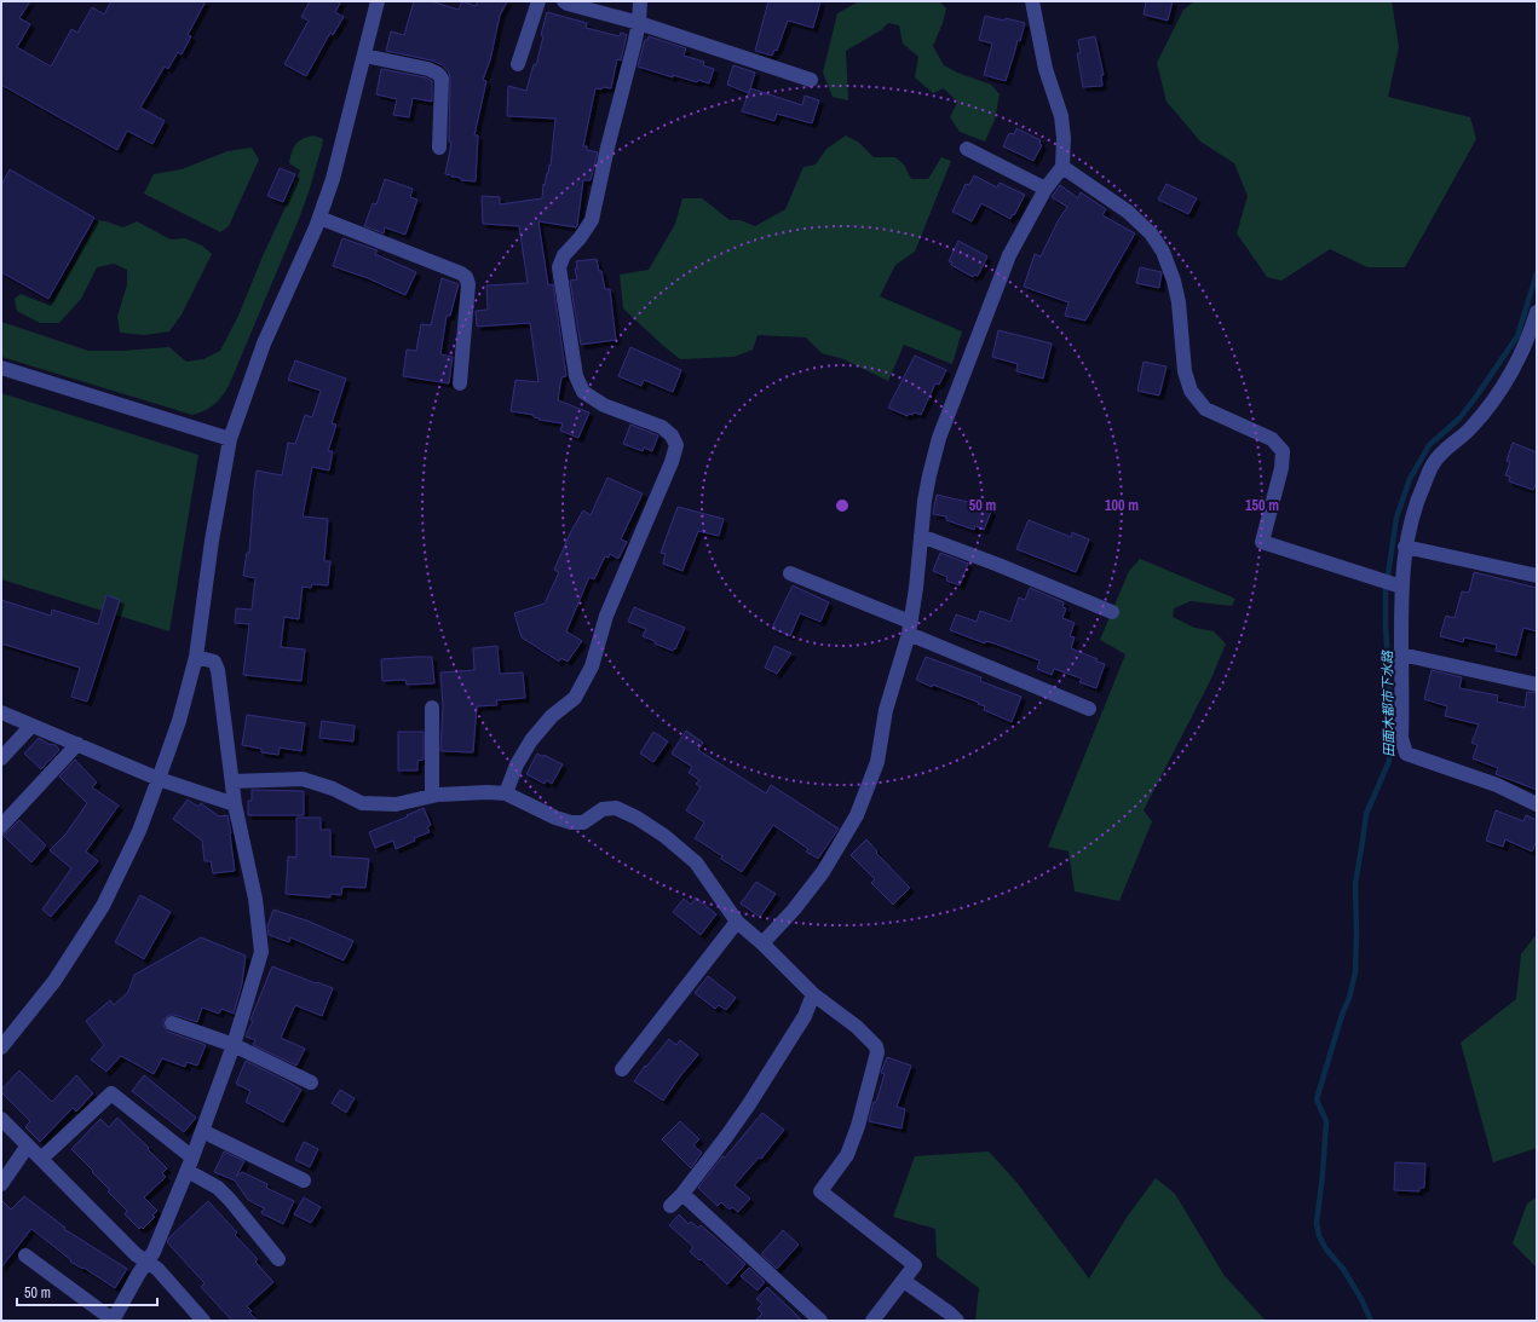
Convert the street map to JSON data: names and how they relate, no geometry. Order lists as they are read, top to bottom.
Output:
{
  "water": ["田面木都市下水路"],
  "scale_bar": "50 m",
  "rings": ["50 m", "100 m", "150 m"]
}
